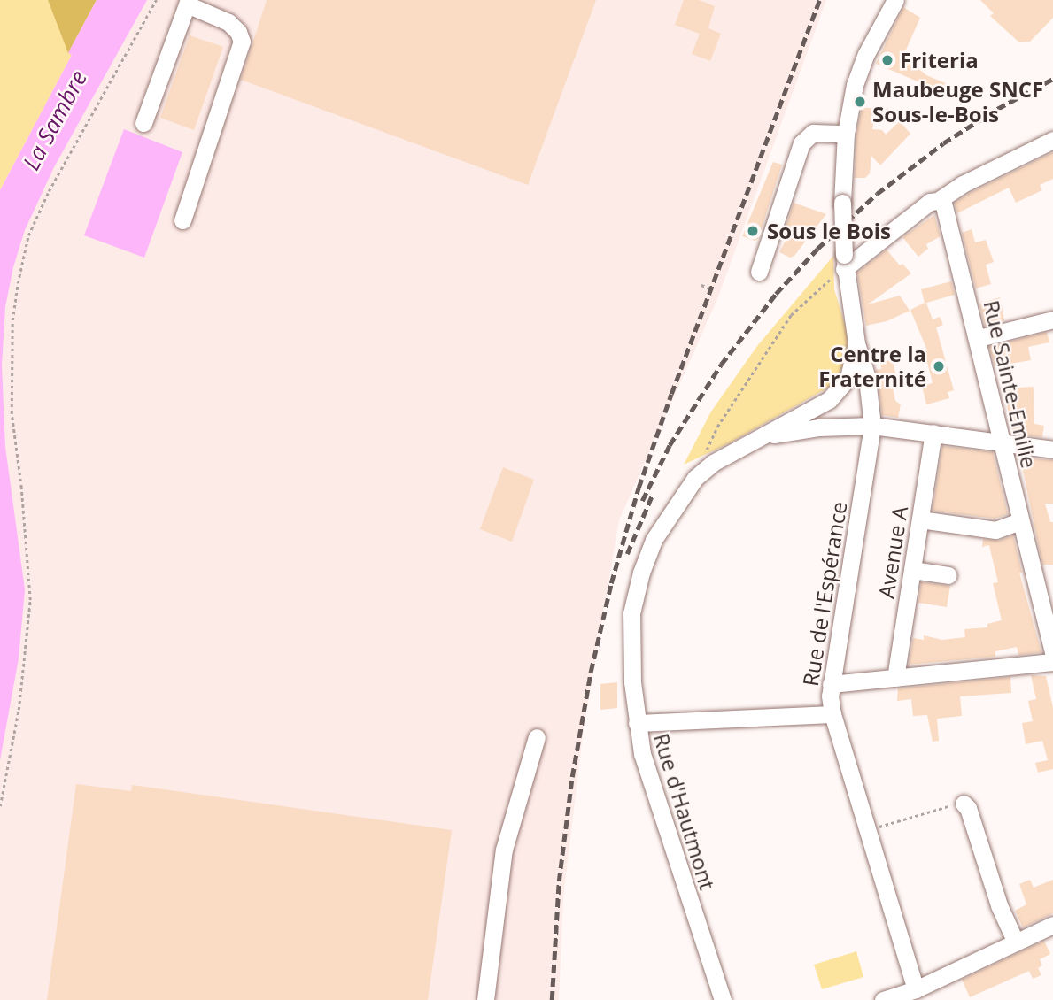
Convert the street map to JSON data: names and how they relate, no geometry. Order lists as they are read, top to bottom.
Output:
{
  "streets": {
    "street": [
      "Rue Sainte-Emilie",
      "Avenue A",
      "Rue de l'Espérance",
      "Rue d'Hautmont"
    ]
  },
  "crossings": [
    ["Rue de l'Espérance", "Rue d'Hautmont"]
  ],
  "water": ["La Sambre"],
  "places": [
    "Friteria",
    "Maubeuge SNCF Sous-le-Bois",
    "Sous le Bois",
    "Centre la Fraternité"
  ]
}
